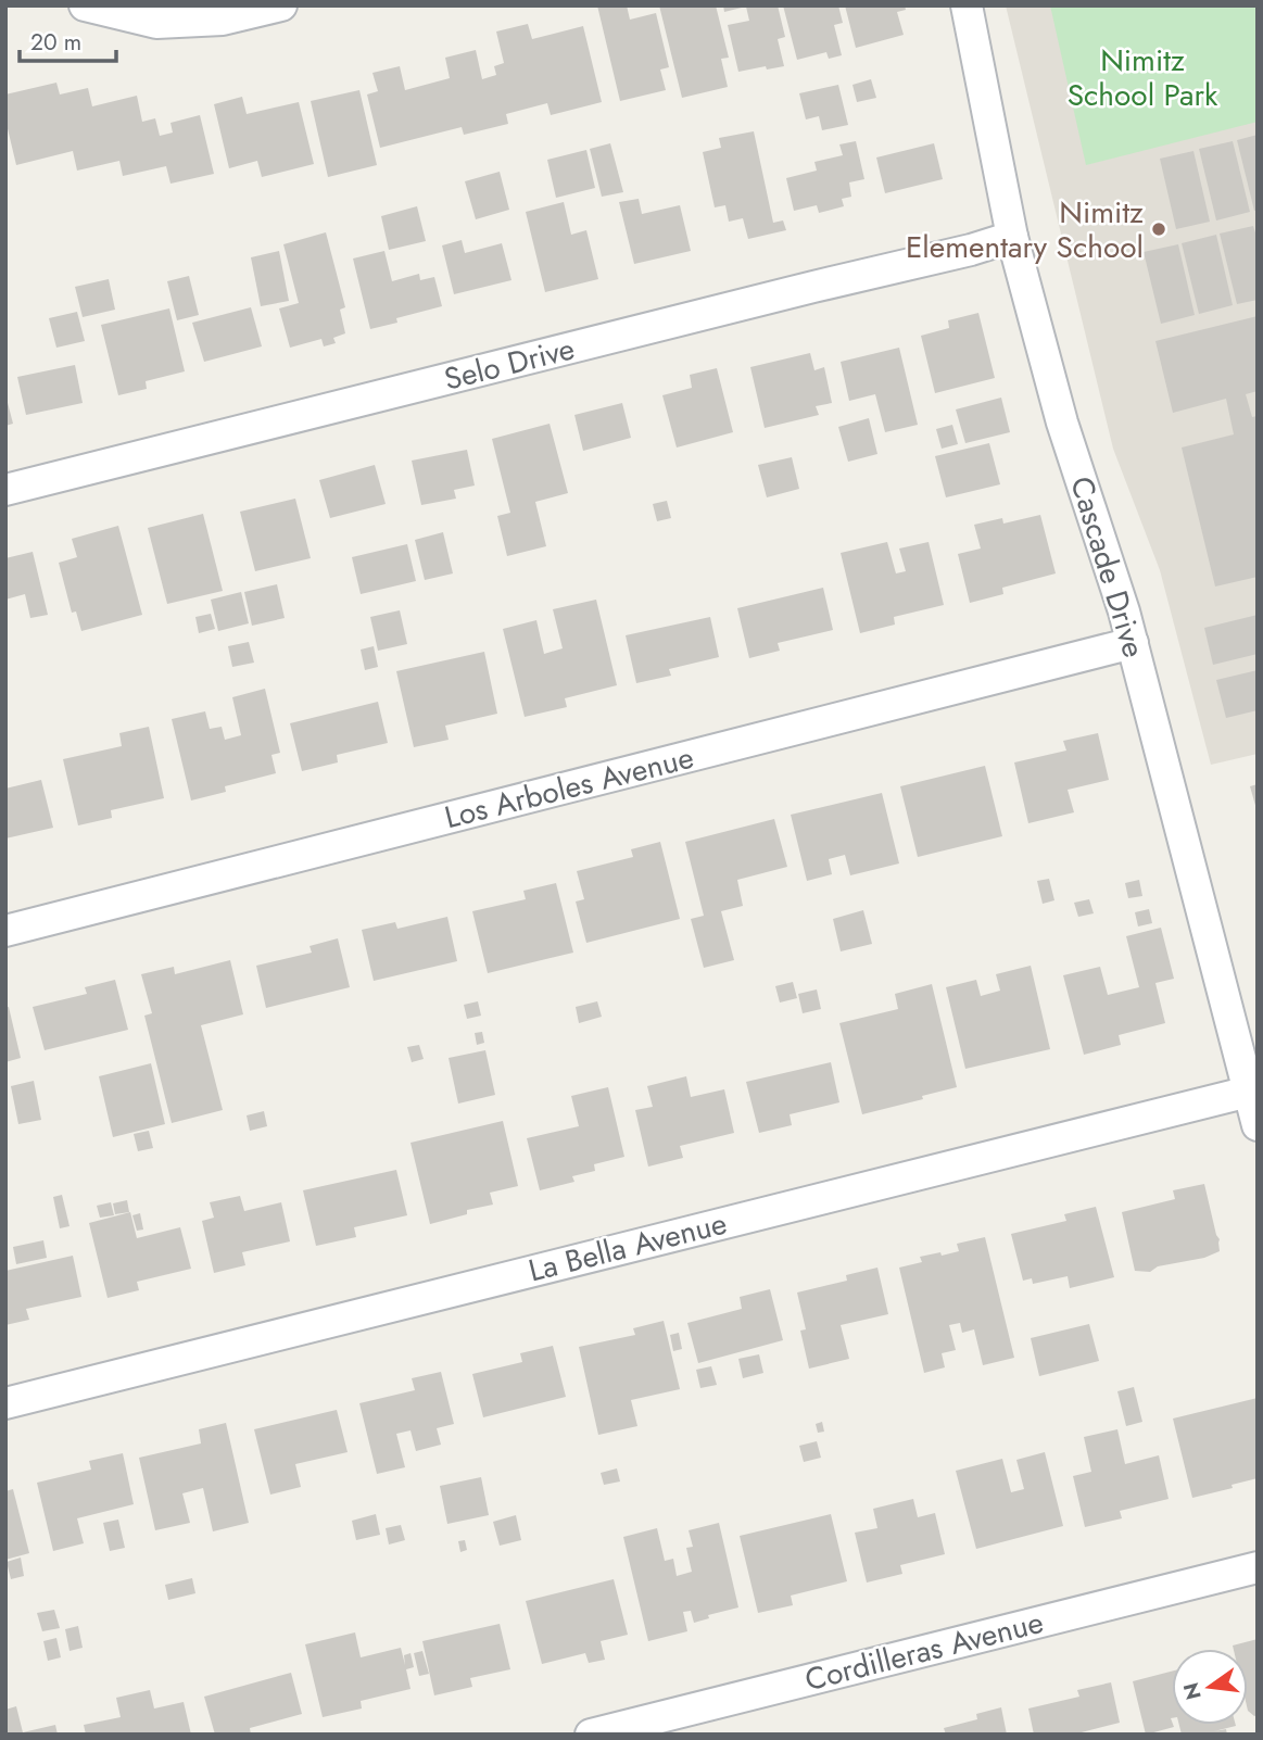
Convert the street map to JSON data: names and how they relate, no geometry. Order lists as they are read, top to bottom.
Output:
{
  "streets": {
    "street": [
      "Selo Drive",
      "Cascade Drive",
      "Los Arboles Avenue",
      "La Bella Avenue",
      "Cordilleras Avenue"
    ]
  },
  "crossings": [
    ["Selo Drive", "Cascade Drive"],
    ["Cascade Drive", "Los Arboles Avenue"],
    ["Cascade Drive", "La Bella Avenue"]
  ],
  "parks": ["Nimitz School Park"],
  "places": ["Nimitz Elementary School"],
  "scale_bar": "20 m",
  "north": "left"
}
